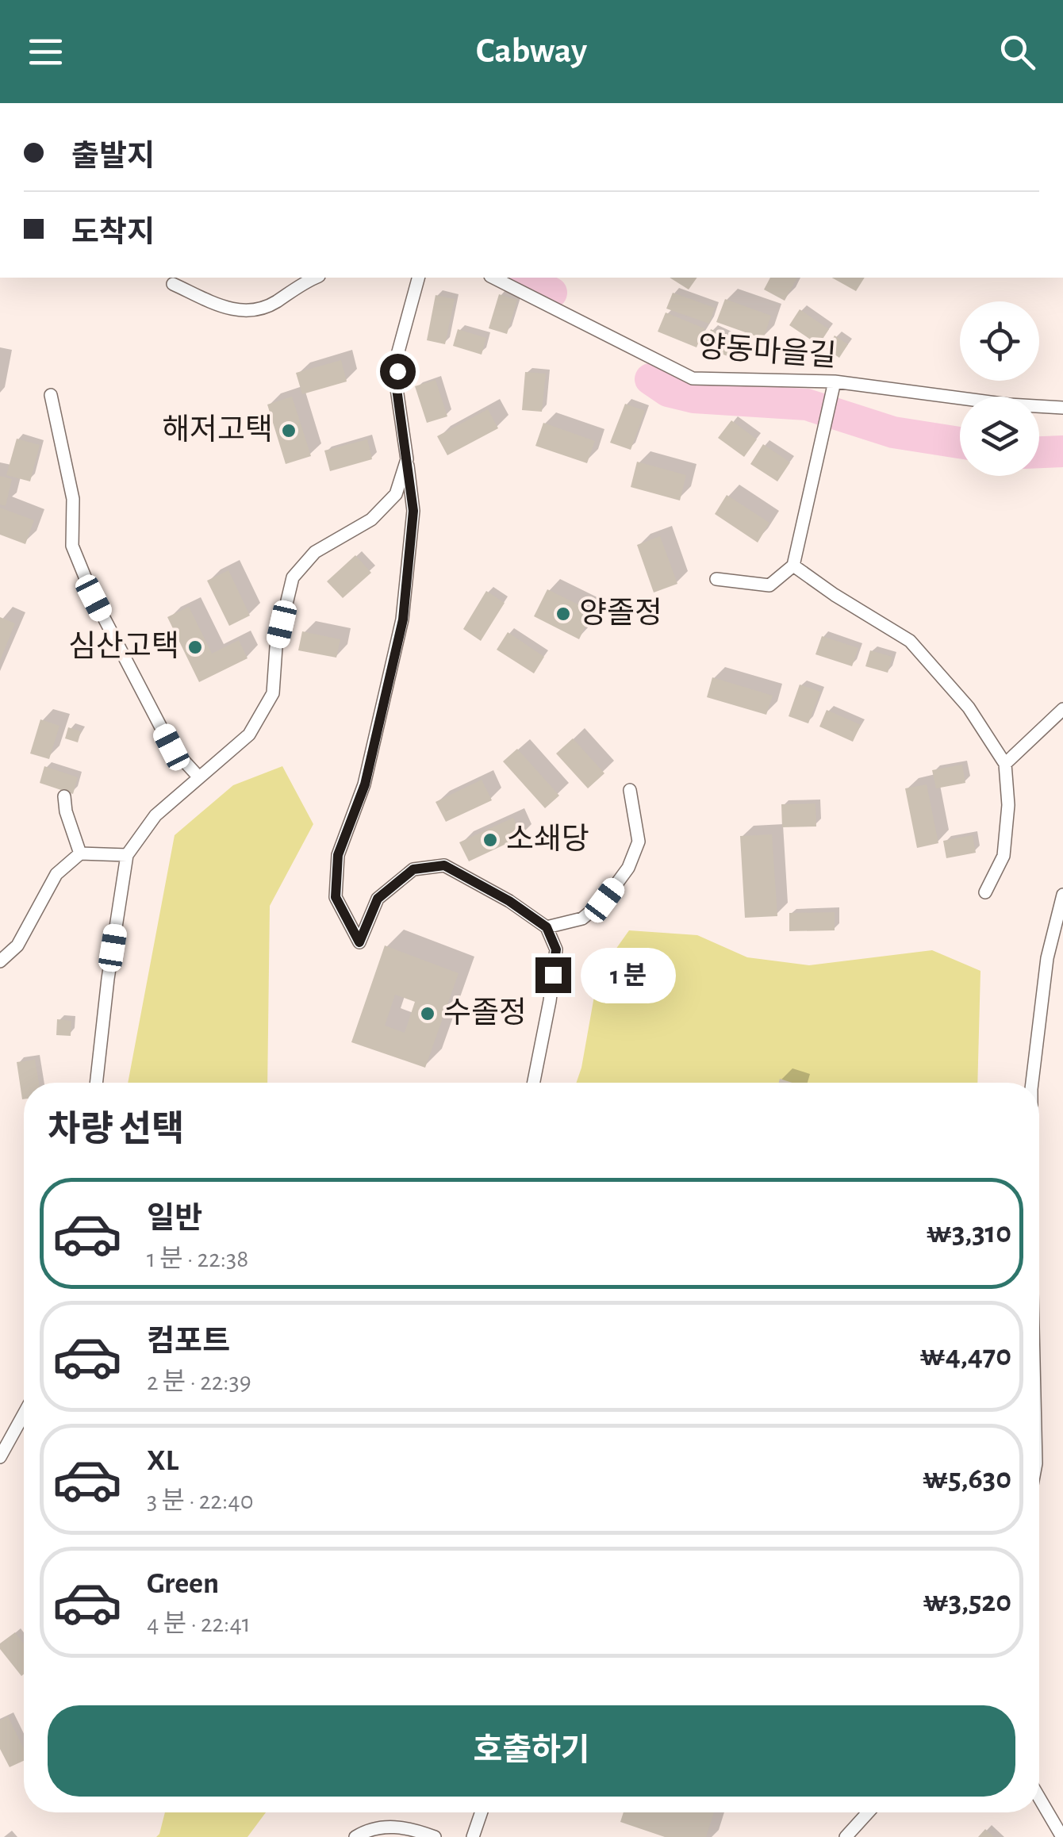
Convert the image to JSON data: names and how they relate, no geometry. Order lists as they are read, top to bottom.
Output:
{
  "streets": {
    "lane": ["양동마을길"]
  },
  "places": [
    "해저고택",
    "양졸정",
    "심산고택",
    "소쇄당",
    "수졸정"
  ],
  "page": {
    "header": "Cabway",
    "banner": ["출발지", "도착지"],
    "bubble": "1 분",
    "heading": "차량 선택",
    "list": [
      {
        "name": "일반",
        "note": "1 분 · 22:38",
        "value": "₩3,310"
      },
      {
        "name": "컴포트",
        "note": "2 분 · 22:39",
        "value": "₩4,470"
      },
      {
        "name": "XL",
        "note": "3 분 · 22:40",
        "value": "₩5,630"
      },
      {
        "name": "Green",
        "note": "4 분 · 22:41",
        "value": "₩3,520"
      }
    ],
    "buttons": "호출하기"
  }
}
